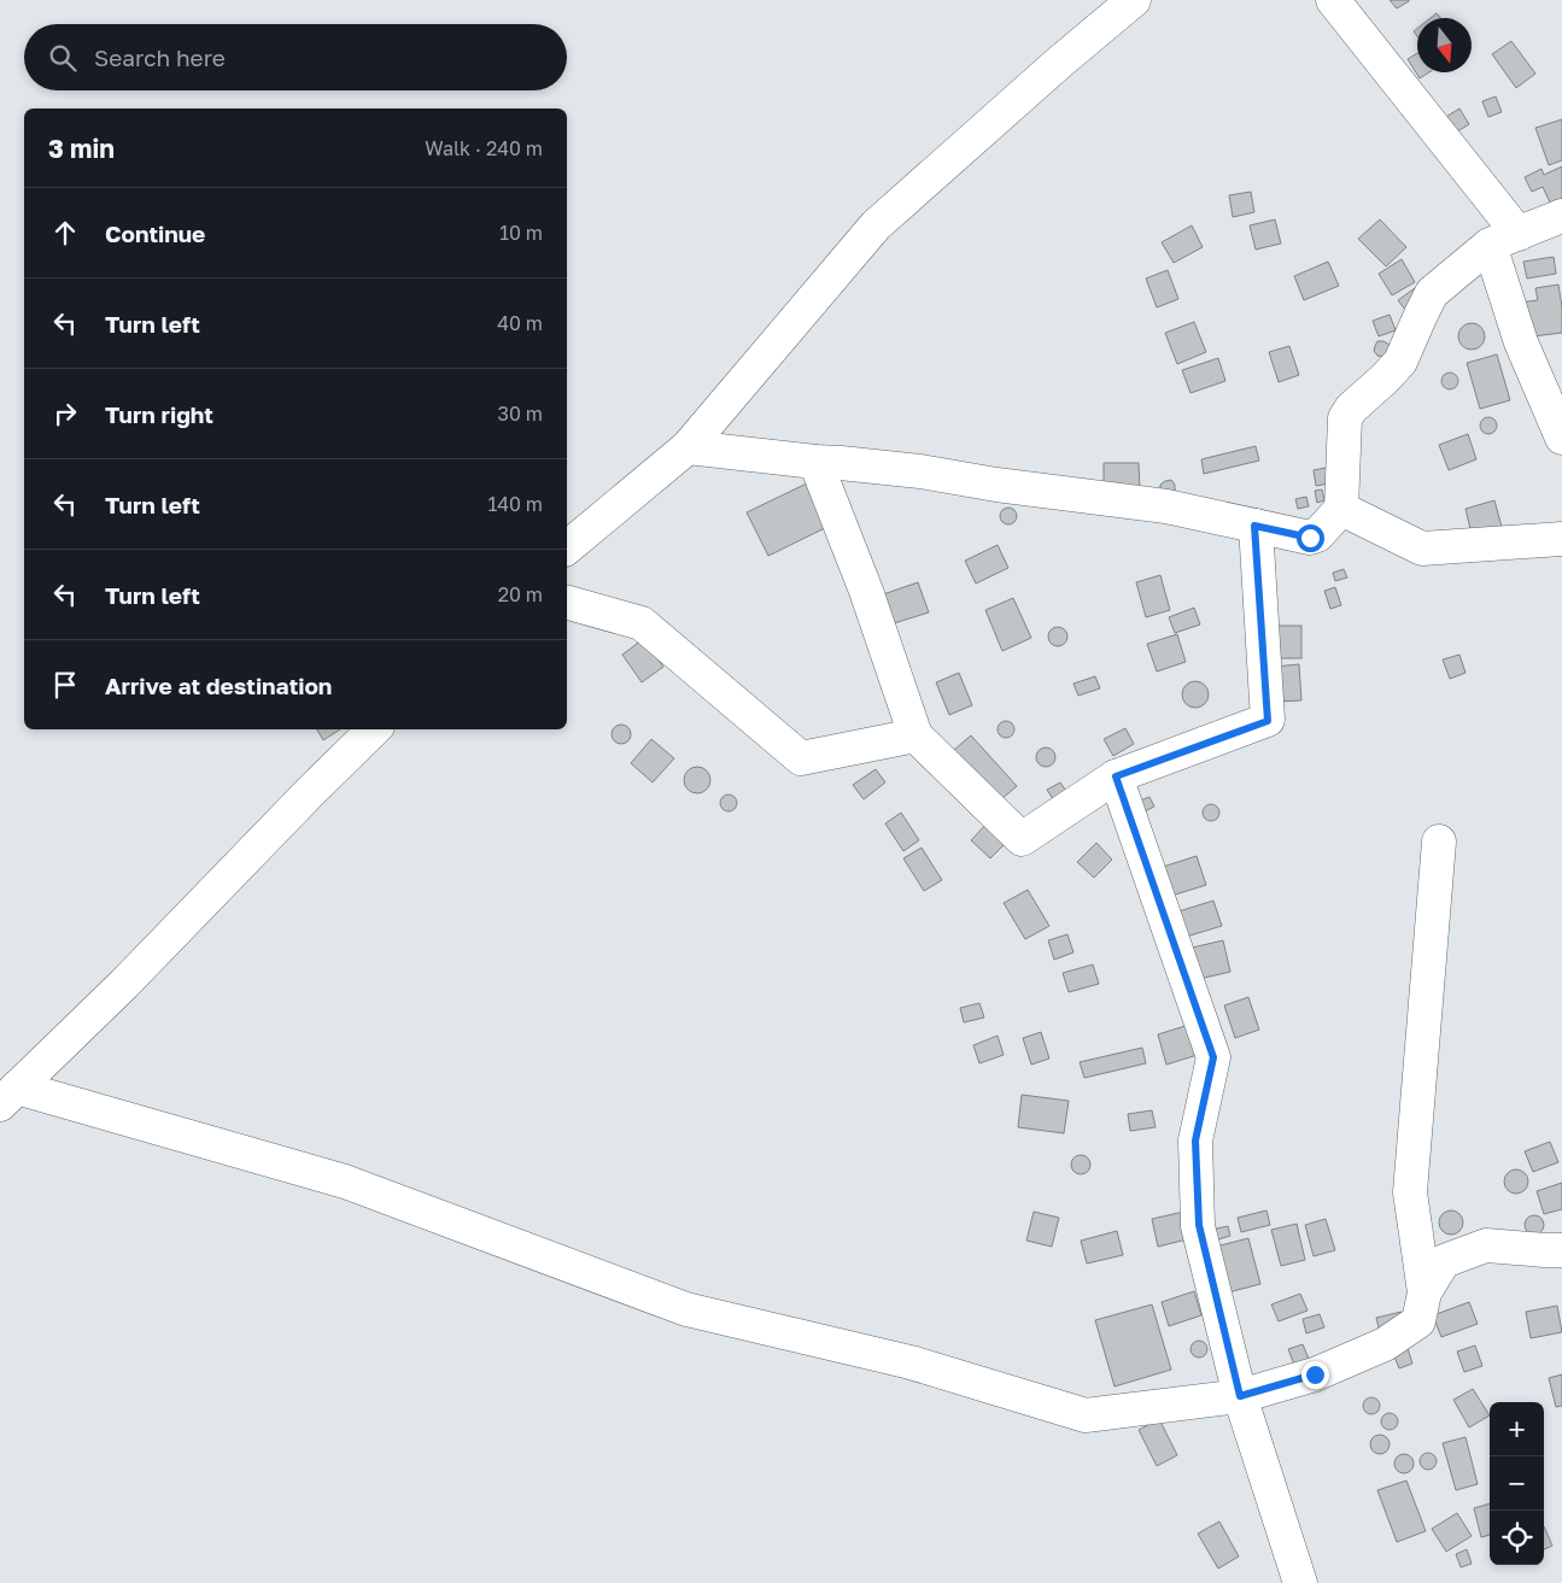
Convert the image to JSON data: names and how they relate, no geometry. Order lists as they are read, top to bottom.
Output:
{
  "north": "bottom",
  "page": {
    "search": "Search here",
    "heading": ["3 min", "Walk · 240 m"],
    "list": [
      ["Continue", "10 m"],
      ["Turn left", "40 m"],
      ["Turn right", "30 m"],
      ["Turn left", "140 m"],
      ["Turn left", "20 m"],
      "Arrive at destination"
    ],
    "map_buttons": ["+", "−"]
  }
}
